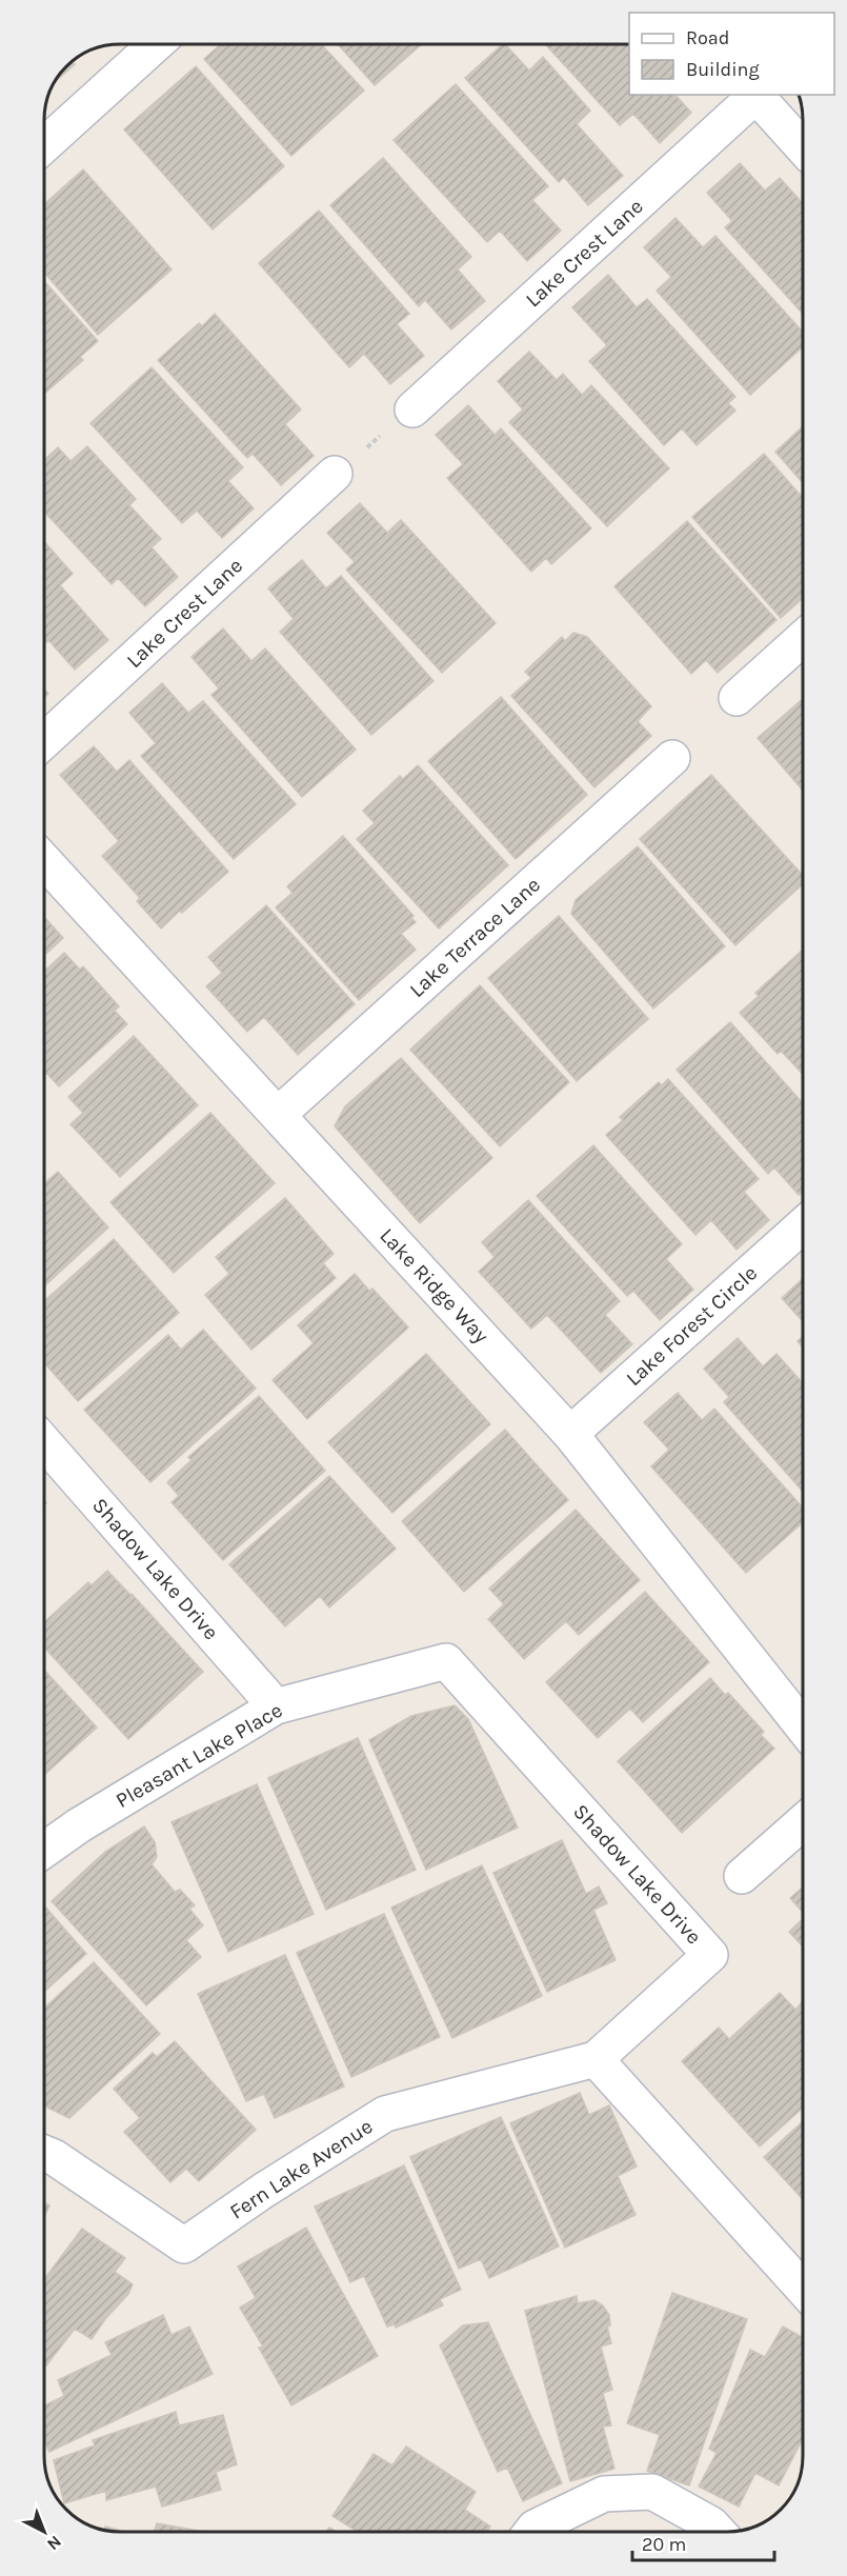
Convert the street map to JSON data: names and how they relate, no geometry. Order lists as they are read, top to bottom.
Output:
{
  "streets": {
    "street": [
      "Lake Crest Lane",
      "Lake Terrace Lane",
      "Lake Ridge Way",
      "Lake Forest Circle",
      "Shadow Lake Drive",
      "Pleasant Lake Place",
      "Fern Lake Avenue"
    ]
  },
  "crossings": [
    ["Lake Terrace Lane", "Lake Ridge Way"],
    ["Lake Ridge Way", "Lake Forest Circle"],
    ["Shadow Lake Drive", "Pleasant Lake Place"],
    ["Shadow Lake Drive", "Fern Lake Avenue"]
  ],
  "legend": ["Road", "Building"],
  "scale_bar": "20 m",
  "north": "bottom right"
}
